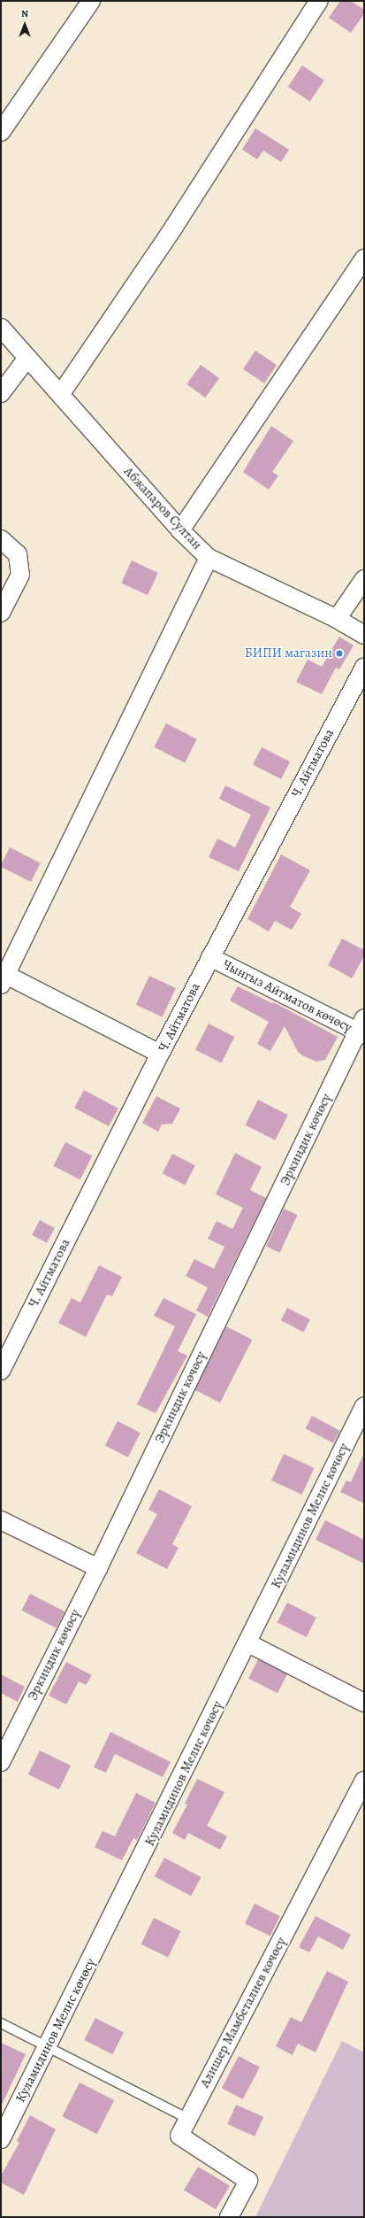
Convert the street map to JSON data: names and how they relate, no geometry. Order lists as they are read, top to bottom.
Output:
{
  "streets": {
    "street": [
      "Абжапаров Султан",
      "Ч. Айтматова",
      "Чынгыз Айтматов көчөсү",
      "Эркиндик көчөсү",
      "Куламидинов Мелис көчөсү",
      "Алишер Мамбеталиев көчөсү"
    ]
  },
  "crossings": [
    ["Ч. Айтматова", "Чынгыз Айтматов көчөсү"],
    ["Чынгыз Айтматов көчөсү", "Эркиндик көчөсү"]
  ],
  "places": ["БИПИ магазин"],
  "north": "top"
}
